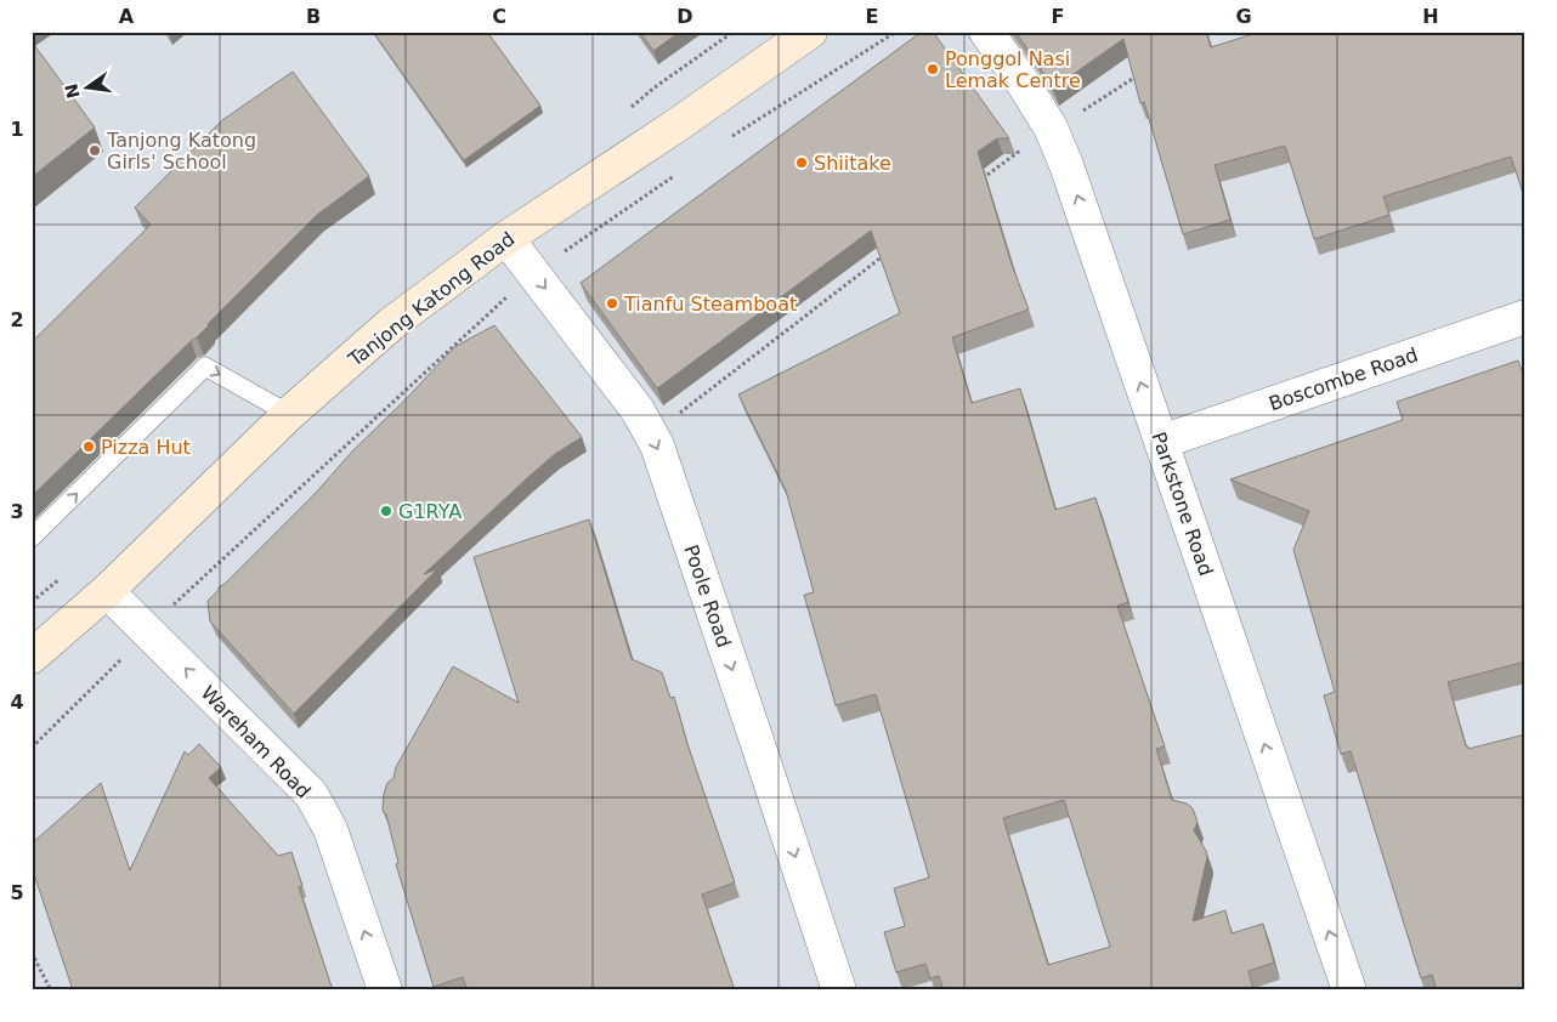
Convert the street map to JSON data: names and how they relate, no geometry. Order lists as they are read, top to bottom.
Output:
{
  "streets": {
    "main road": ["Tanjong Katong Road"],
    "street": [
      "Boscombe Road",
      "Parkstone Road",
      "Poole Road",
      "Wareham Road"
    ]
  },
  "crossings": [
    ["Tanjong Katong Road", "Poole Road"],
    ["Tanjong Katong Road", "Wareham Road"],
    ["Boscombe Road", "Parkstone Road"]
  ],
  "one_way": ["Parkstone Road", "Poole Road", "Wareham Road"],
  "places": [
    "Ponggol Nasi Lemak Centre",
    "Tanjong Katong Girls' School",
    "Shiitake",
    "Tianfu Steamboat",
    "Pizza Hut",
    "G1RYA"
  ],
  "north": "left",
  "grid": {
    "columns": [
      "A",
      "B",
      "C",
      "D",
      "E",
      "F",
      "G",
      "H"
    ],
    "rows": [
      "1",
      "2",
      "3",
      "4",
      "5"
    ]
  }
}
